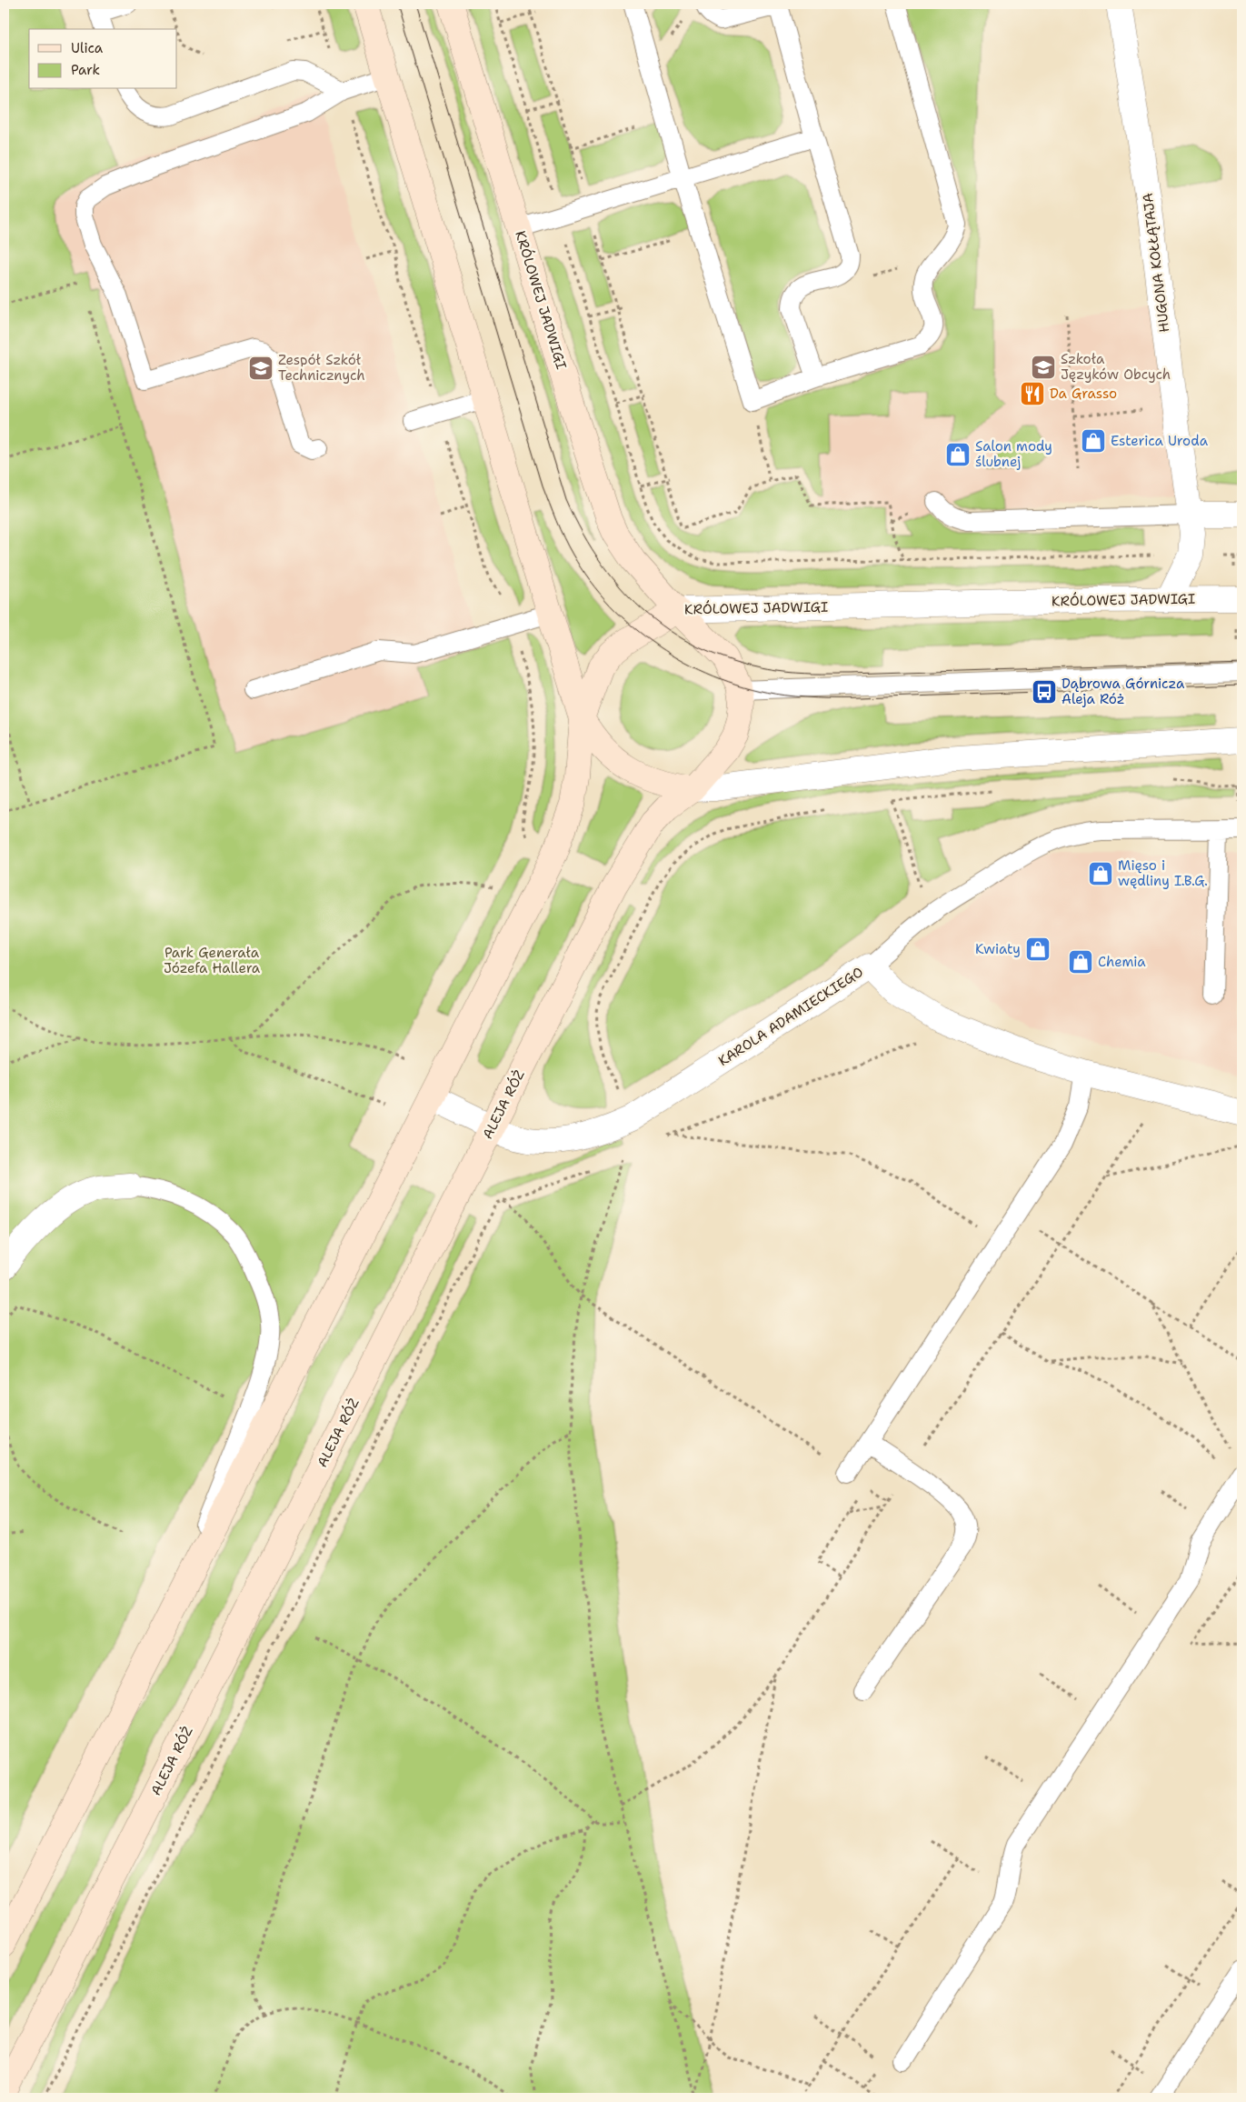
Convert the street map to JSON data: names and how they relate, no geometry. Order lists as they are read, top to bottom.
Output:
{
  "streets": {
    "main road": ["KRÓLOWEJ JADWIGI", "ALEJA RÓŻ"],
    "street": ["HUGONA KOŁŁĄTAJA", "KAROLA ADAMIECKIEGO"]
  },
  "crossings": [
    ["HUGONA KOŁŁĄTAJA", "KRÓLOWEJ JADWIGI"],
    ["KRÓLOWEJ JADWIGI", "ALEJA RÓŻ"],
    ["KAROLA ADAMIECKIEGO", "ALEJA RÓŻ"]
  ],
  "parks": ["Park Generała Józefa Hallera"],
  "places": {
    "school or university": ["Szkoła Języków Obcych", "Zespół Szkół Technicznych"],
    "restaurant": ["Da Grasso"],
    "shop": [
      "Esterica Uroda",
      "Salon mody ślubnej",
      "Mięso i wędliny I.B.G.",
      "Kwiaty",
      "Chemia"
    ],
    "bus stop": ["Dąbrowa Górnicza Aleja Róż"]
  },
  "legend": ["Ulica", "Park"]
}
